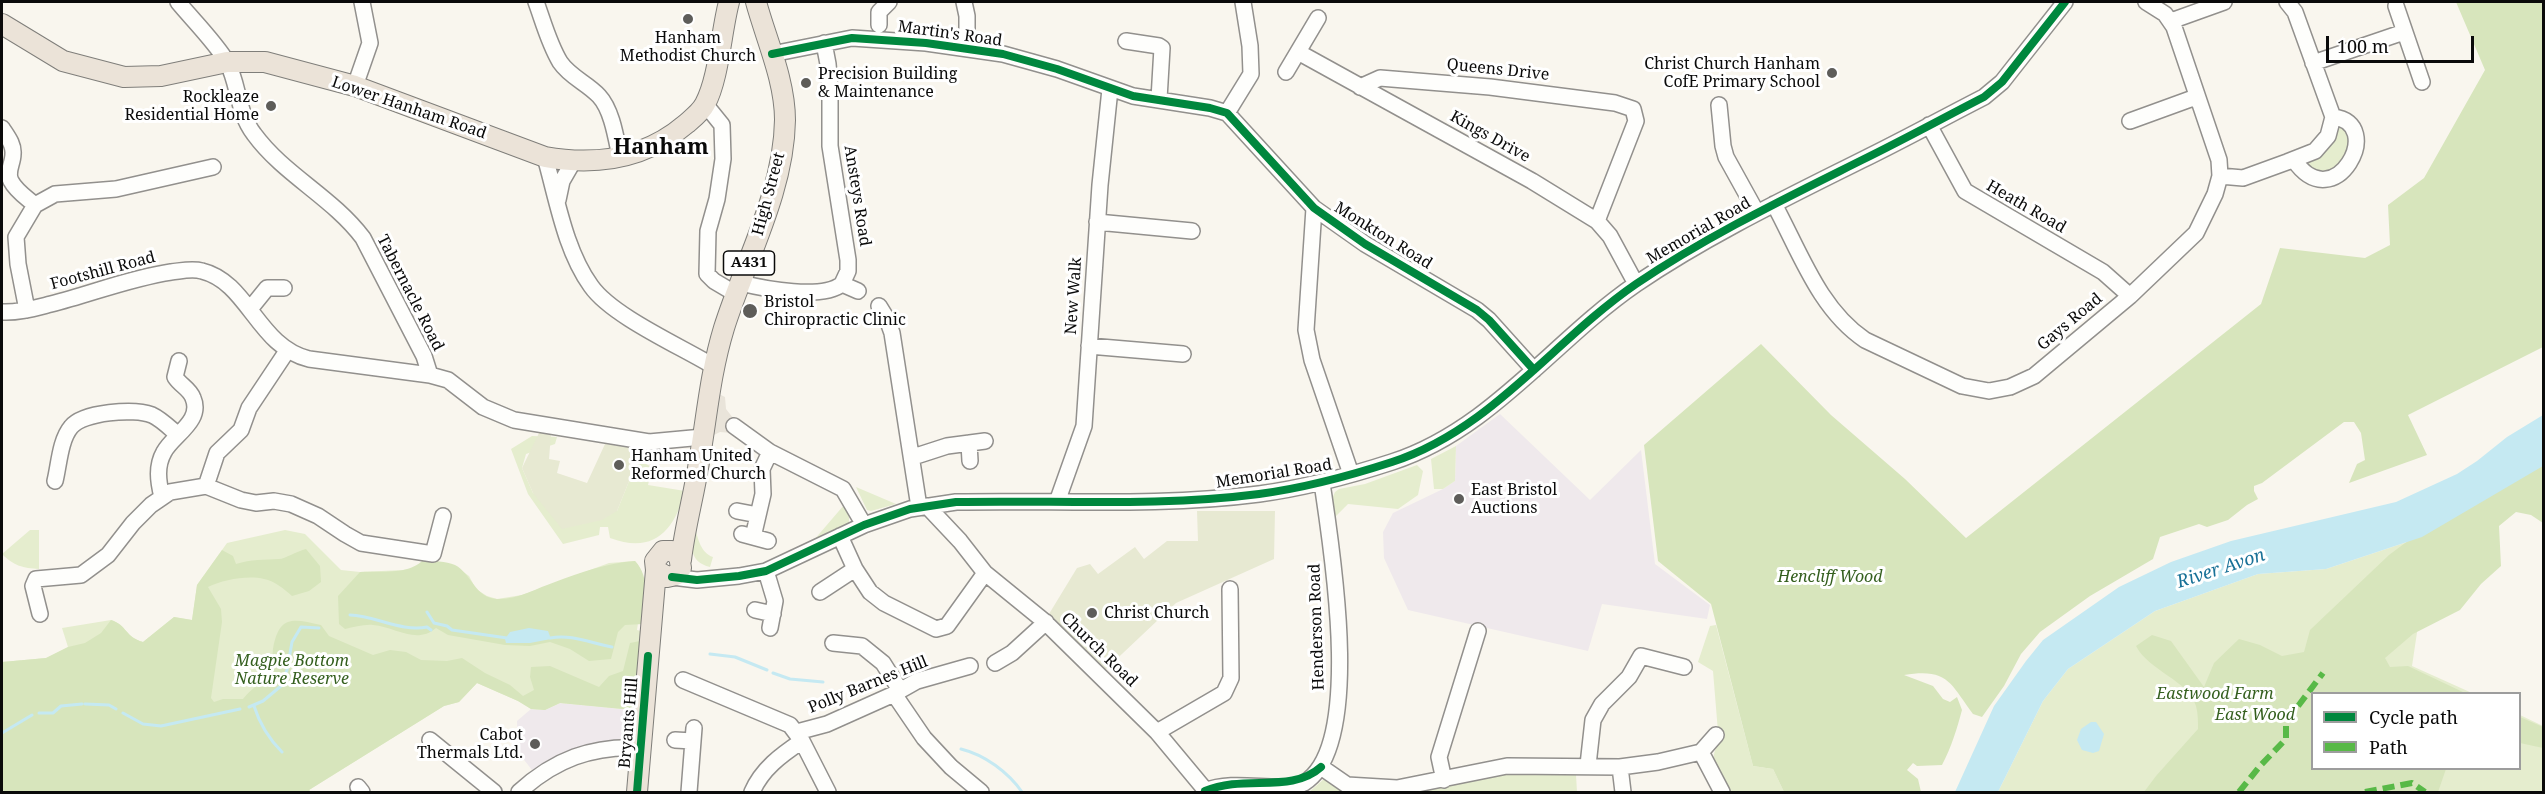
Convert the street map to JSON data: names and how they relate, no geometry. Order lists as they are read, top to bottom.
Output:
{
  "streets": {
    "main road": [
      "Lower Hanham Road",
      "High Street",
      "A431",
      "Bryants Hill"
    ],
    "street": [
      "Martin's Road",
      "Queens Drive",
      "Kings Drive",
      "Ansteys Road",
      "Heath Road",
      "Memorial Road",
      "Monkton Road",
      "Footshill Road",
      "Tabernacle Road",
      "New Walk",
      "Gays Road",
      "Henderson Road",
      "Church Road",
      "Polly Barnes Hill"
    ]
  },
  "crossings": [
    ["Martin's Road", "High Street"],
    ["Martin's Road", "Ansteys Road"],
    ["Martin's Road", "Monkton Road"],
    ["Martin's Road", "New Walk"],
    ["Queens Drive", "Kings Drive"],
    ["Lower Hanham Road", "Tabernacle Road"],
    ["Kings Drive", "Memorial Road"],
    ["High Street", "Memorial Road"],
    ["High Street", "Tabernacle Road"],
    ["High Street", "Bryants Hill"],
    ["Heath Road", "Memorial Road"],
    ["Heath Road", "Gays Road"],
    ["Memorial Road", "Monkton Road"],
    ["Memorial Road", "New Walk"],
    ["Memorial Road", "Gays Road"],
    ["Memorial Road", "Henderson Road"],
    ["Memorial Road", "Church Road"],
    ["Memorial Road", "Bryants Hill"],
    ["Footshill Road", "Tabernacle Road"]
  ],
  "districts": ["Hanham"],
  "water": ["River Avon"],
  "parks": [
    "Hencliff Wood",
    "Magpie Bottom Nature Reserve",
    "Eastwood Farm",
    "East Wood"
  ],
  "places": [
    "Hanham Methodist Church",
    "Christ Church Hanham CofE Primary School",
    "Precision Building & Maintenance",
    "Rockleaze Residential Home",
    "Bristol Chiropractic Clinic",
    "Hanham United Reformed Church",
    "East Bristol Auctions",
    "Christ Church",
    "Cabot Thermals Ltd."
  ],
  "legend": ["Cycle path", "Path"],
  "scale_bar": "100 m"
}
